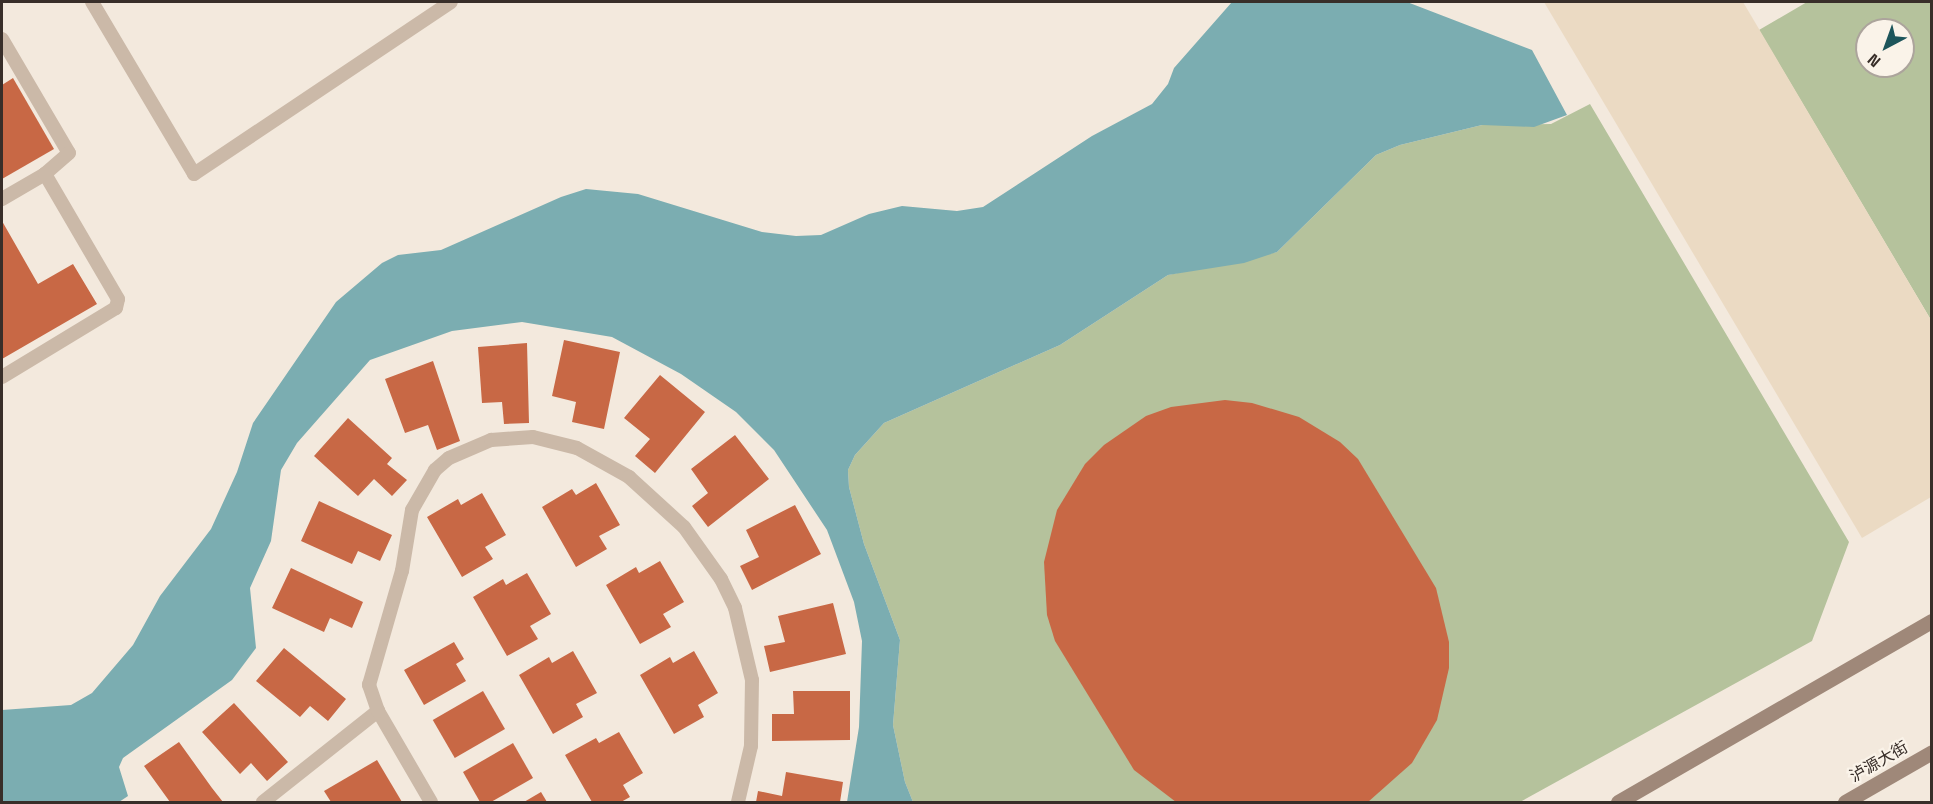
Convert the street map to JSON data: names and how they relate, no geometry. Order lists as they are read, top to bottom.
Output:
{
  "streets": {
    "main road": ["泸源大街"]
  },
  "north": "bottom left"
}
